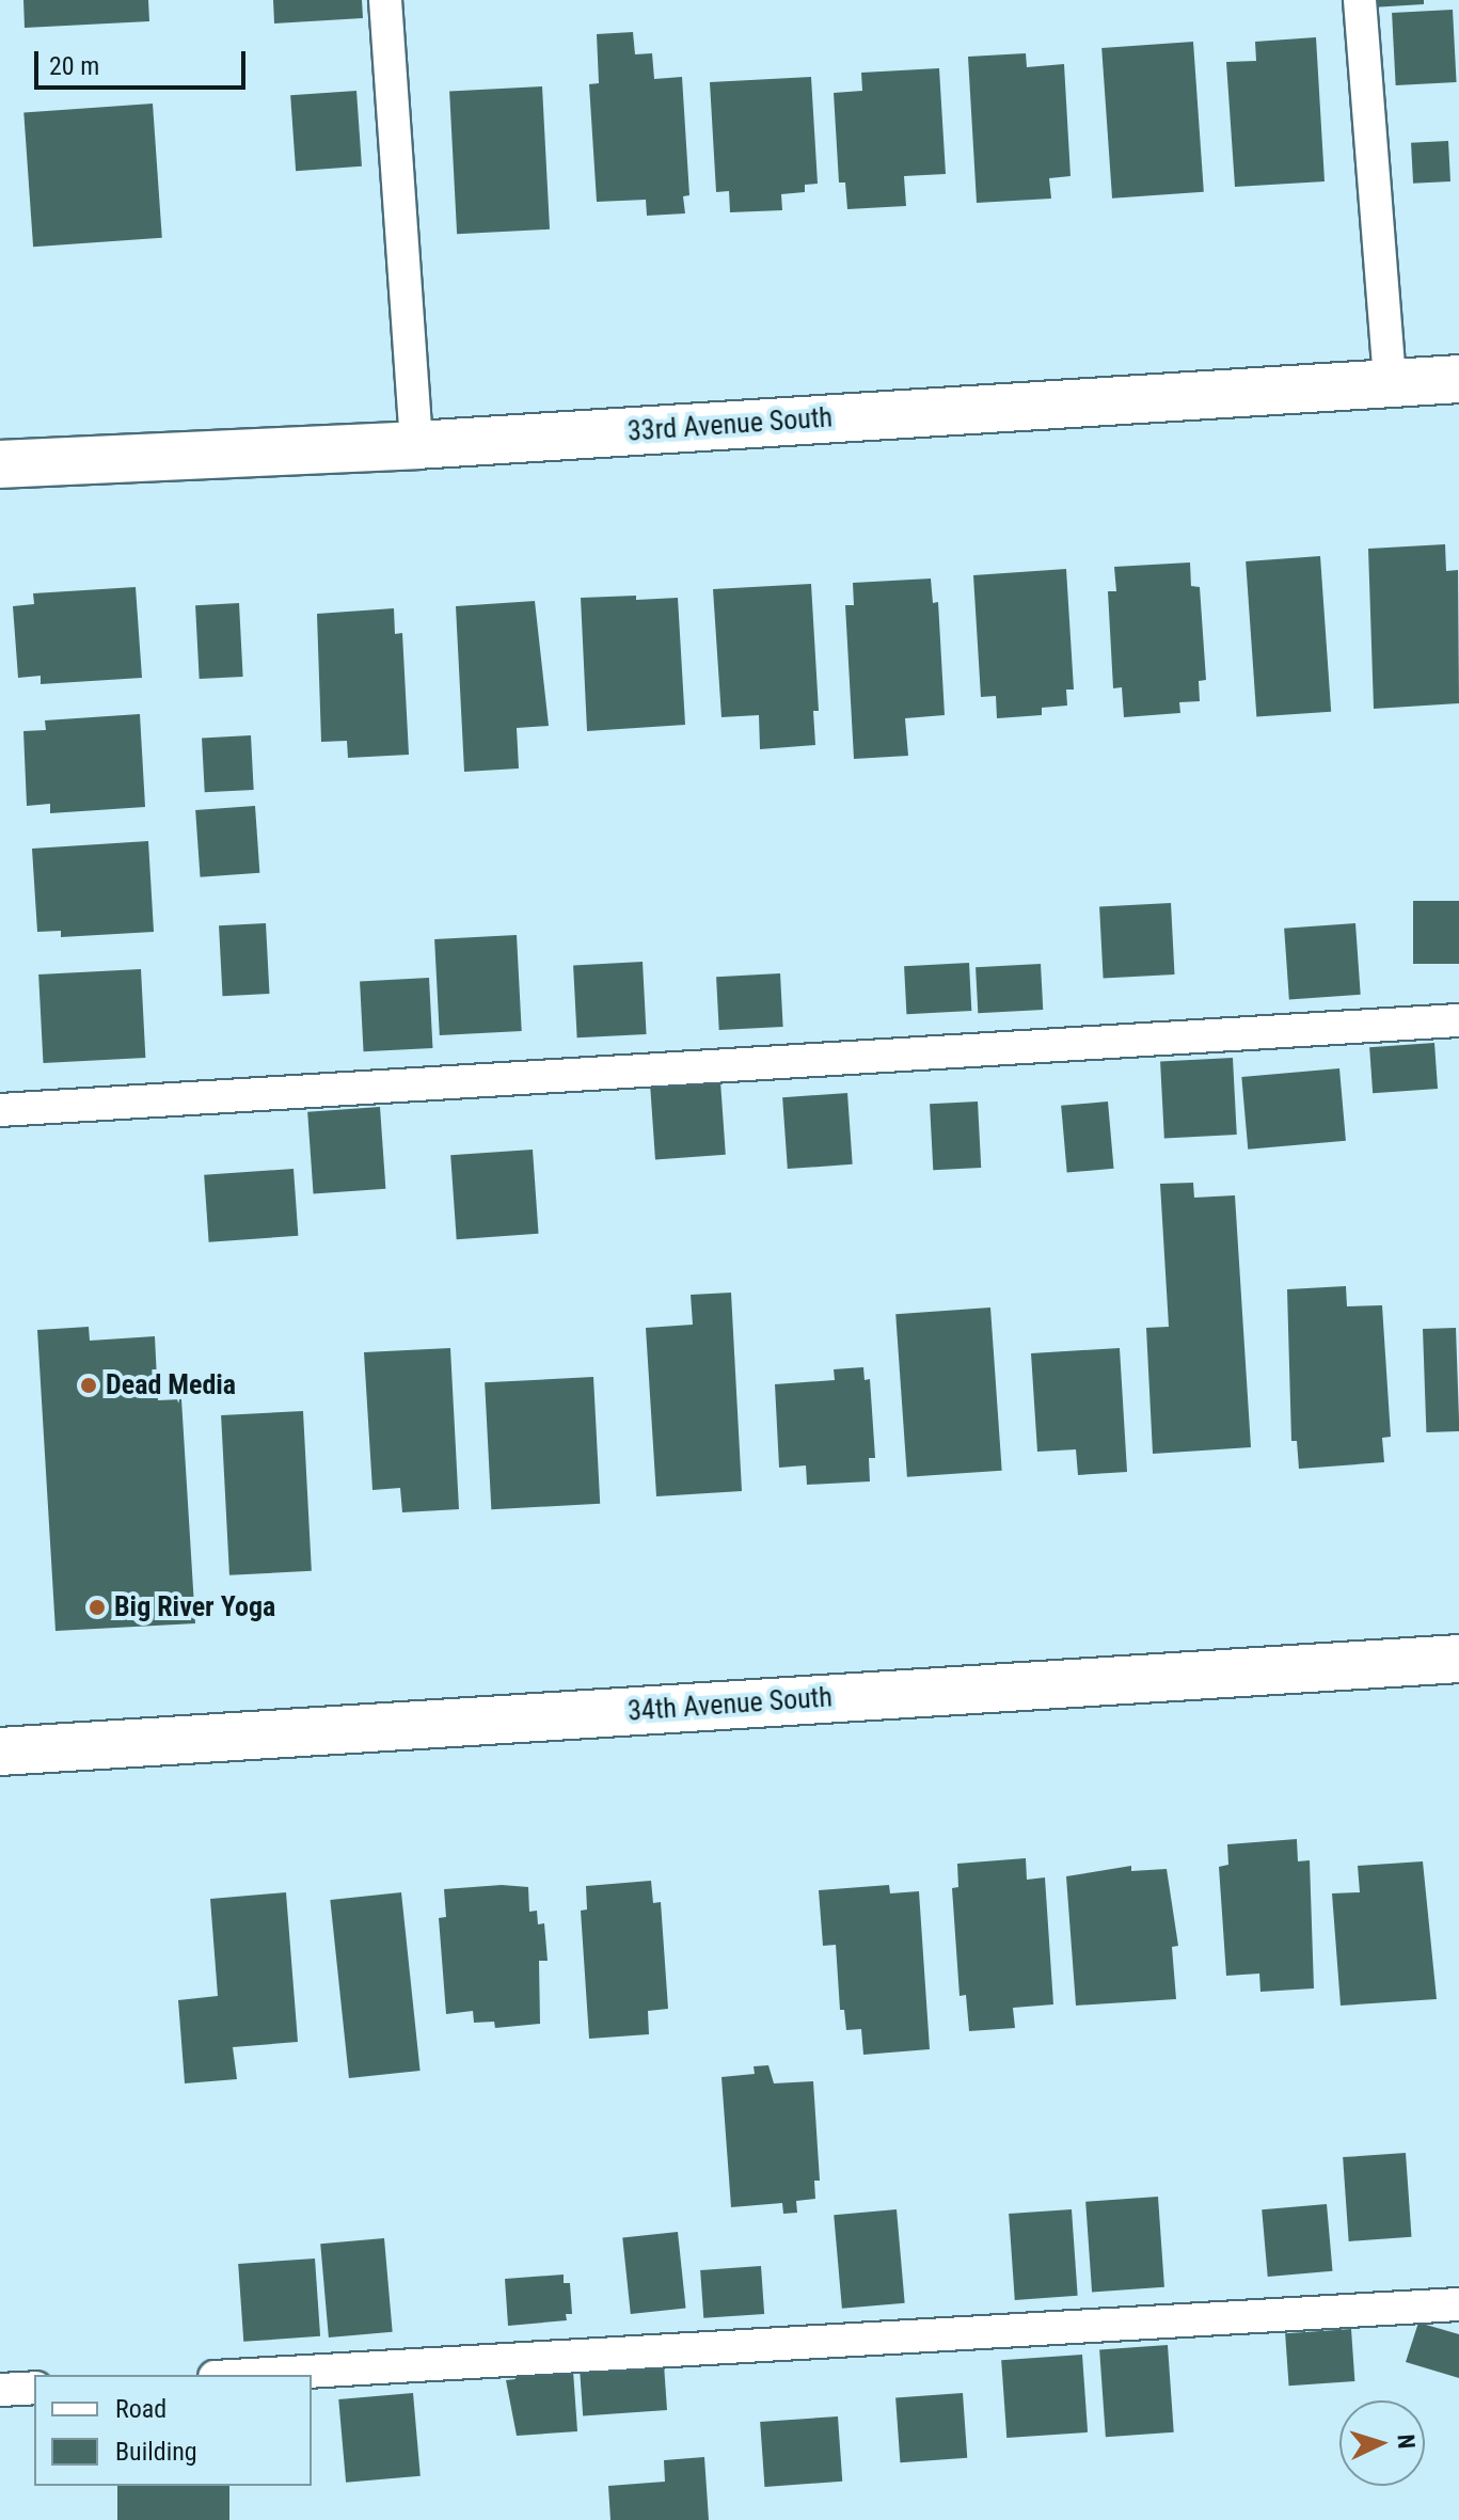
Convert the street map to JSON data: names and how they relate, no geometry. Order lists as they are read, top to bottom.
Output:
{
  "streets": {
    "street": ["33rd Avenue South", "34th Avenue South"]
  },
  "places": ["Dead Media", "Big River Yoga"],
  "legend": ["Road", "Building"],
  "scale_bar": "20 m",
  "north": "right"
}
